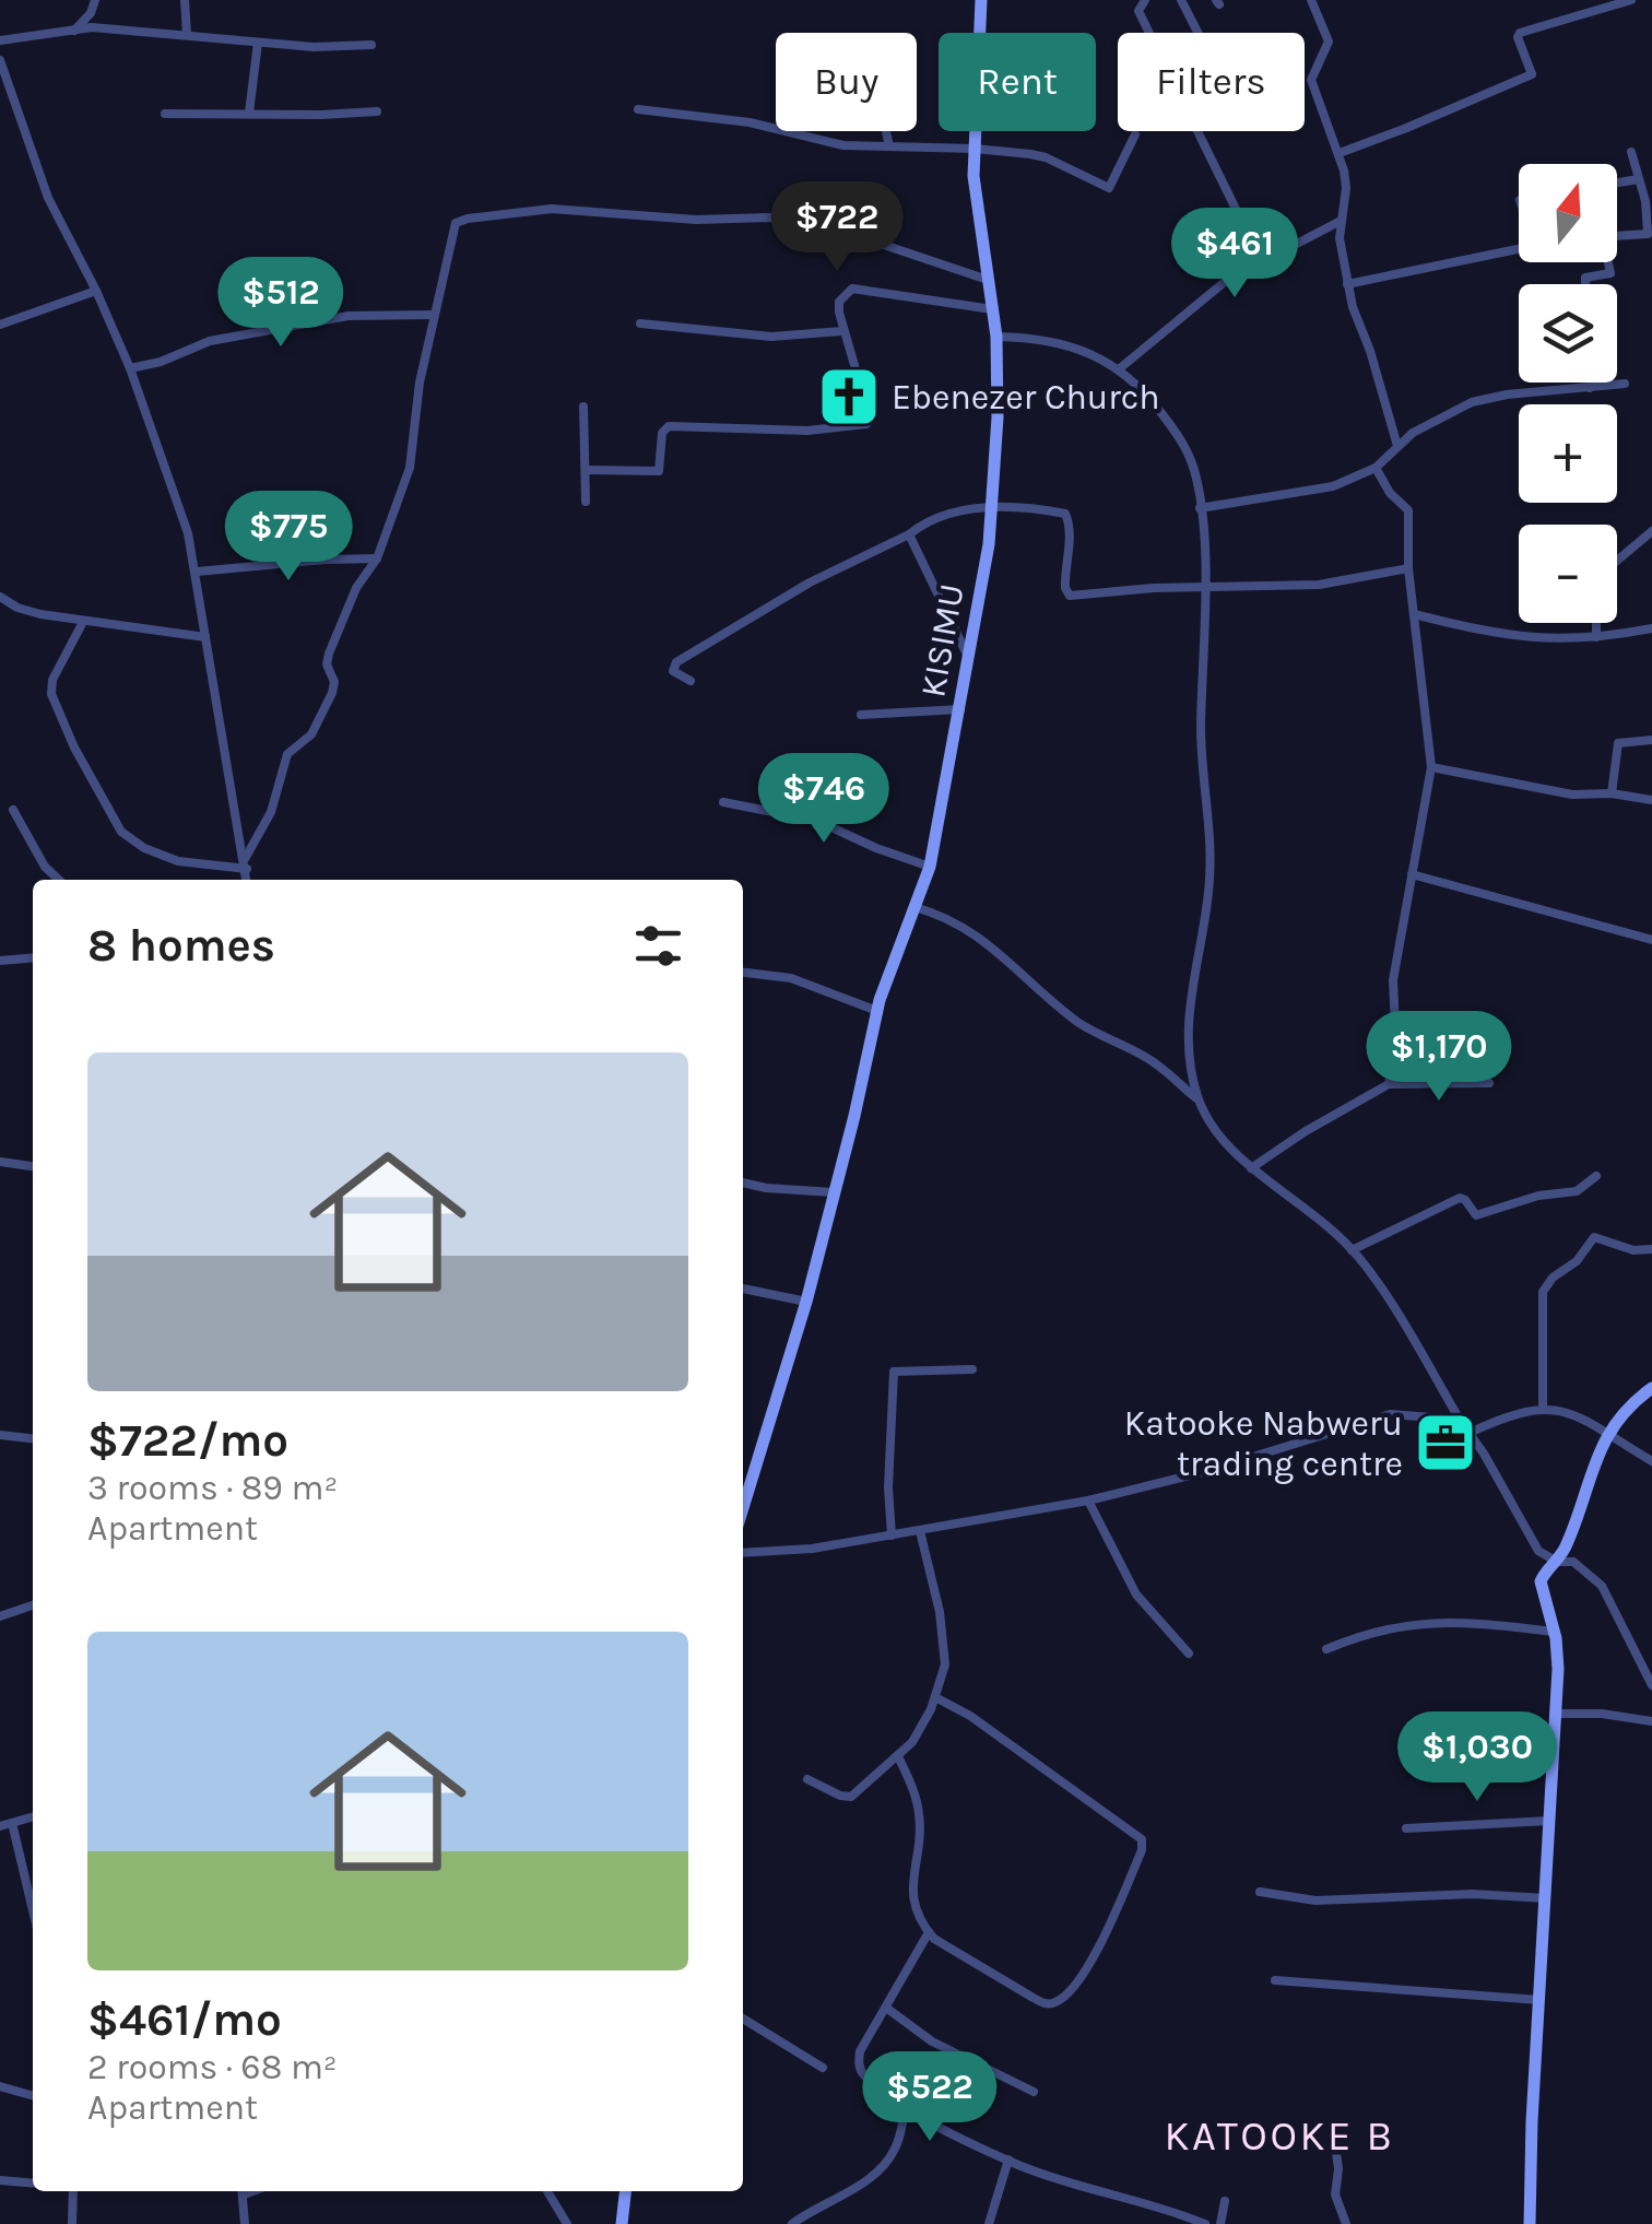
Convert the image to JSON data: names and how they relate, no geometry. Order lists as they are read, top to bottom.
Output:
{
  "streets": {
    "street": ["KISIMU"]
  },
  "districts": ["KATOOKE B"],
  "places": {
    "church": ["Ebenezer Church"],
    "office": ["Katooke Nabweru trading centre"]
  },
  "north": "top",
  "page": {
    "chip": ["Buy", "Rent", "Filters"],
    "map_buttons": ["+", "−"],
    "price": [
      "$722",
      "$461",
      "$512",
      "$775",
      "$746",
      "$1,170",
      "$1,030",
      "$522"
    ],
    "heading": "8 homes",
    "list": [
      {
        "name": "$722/mo",
        "note": "3 rooms · 89 m² · Apartment"
      },
      {
        "name": "$461/mo",
        "note": "2 rooms · 68 m² · Apartment"
      }
    ]
  }
}
